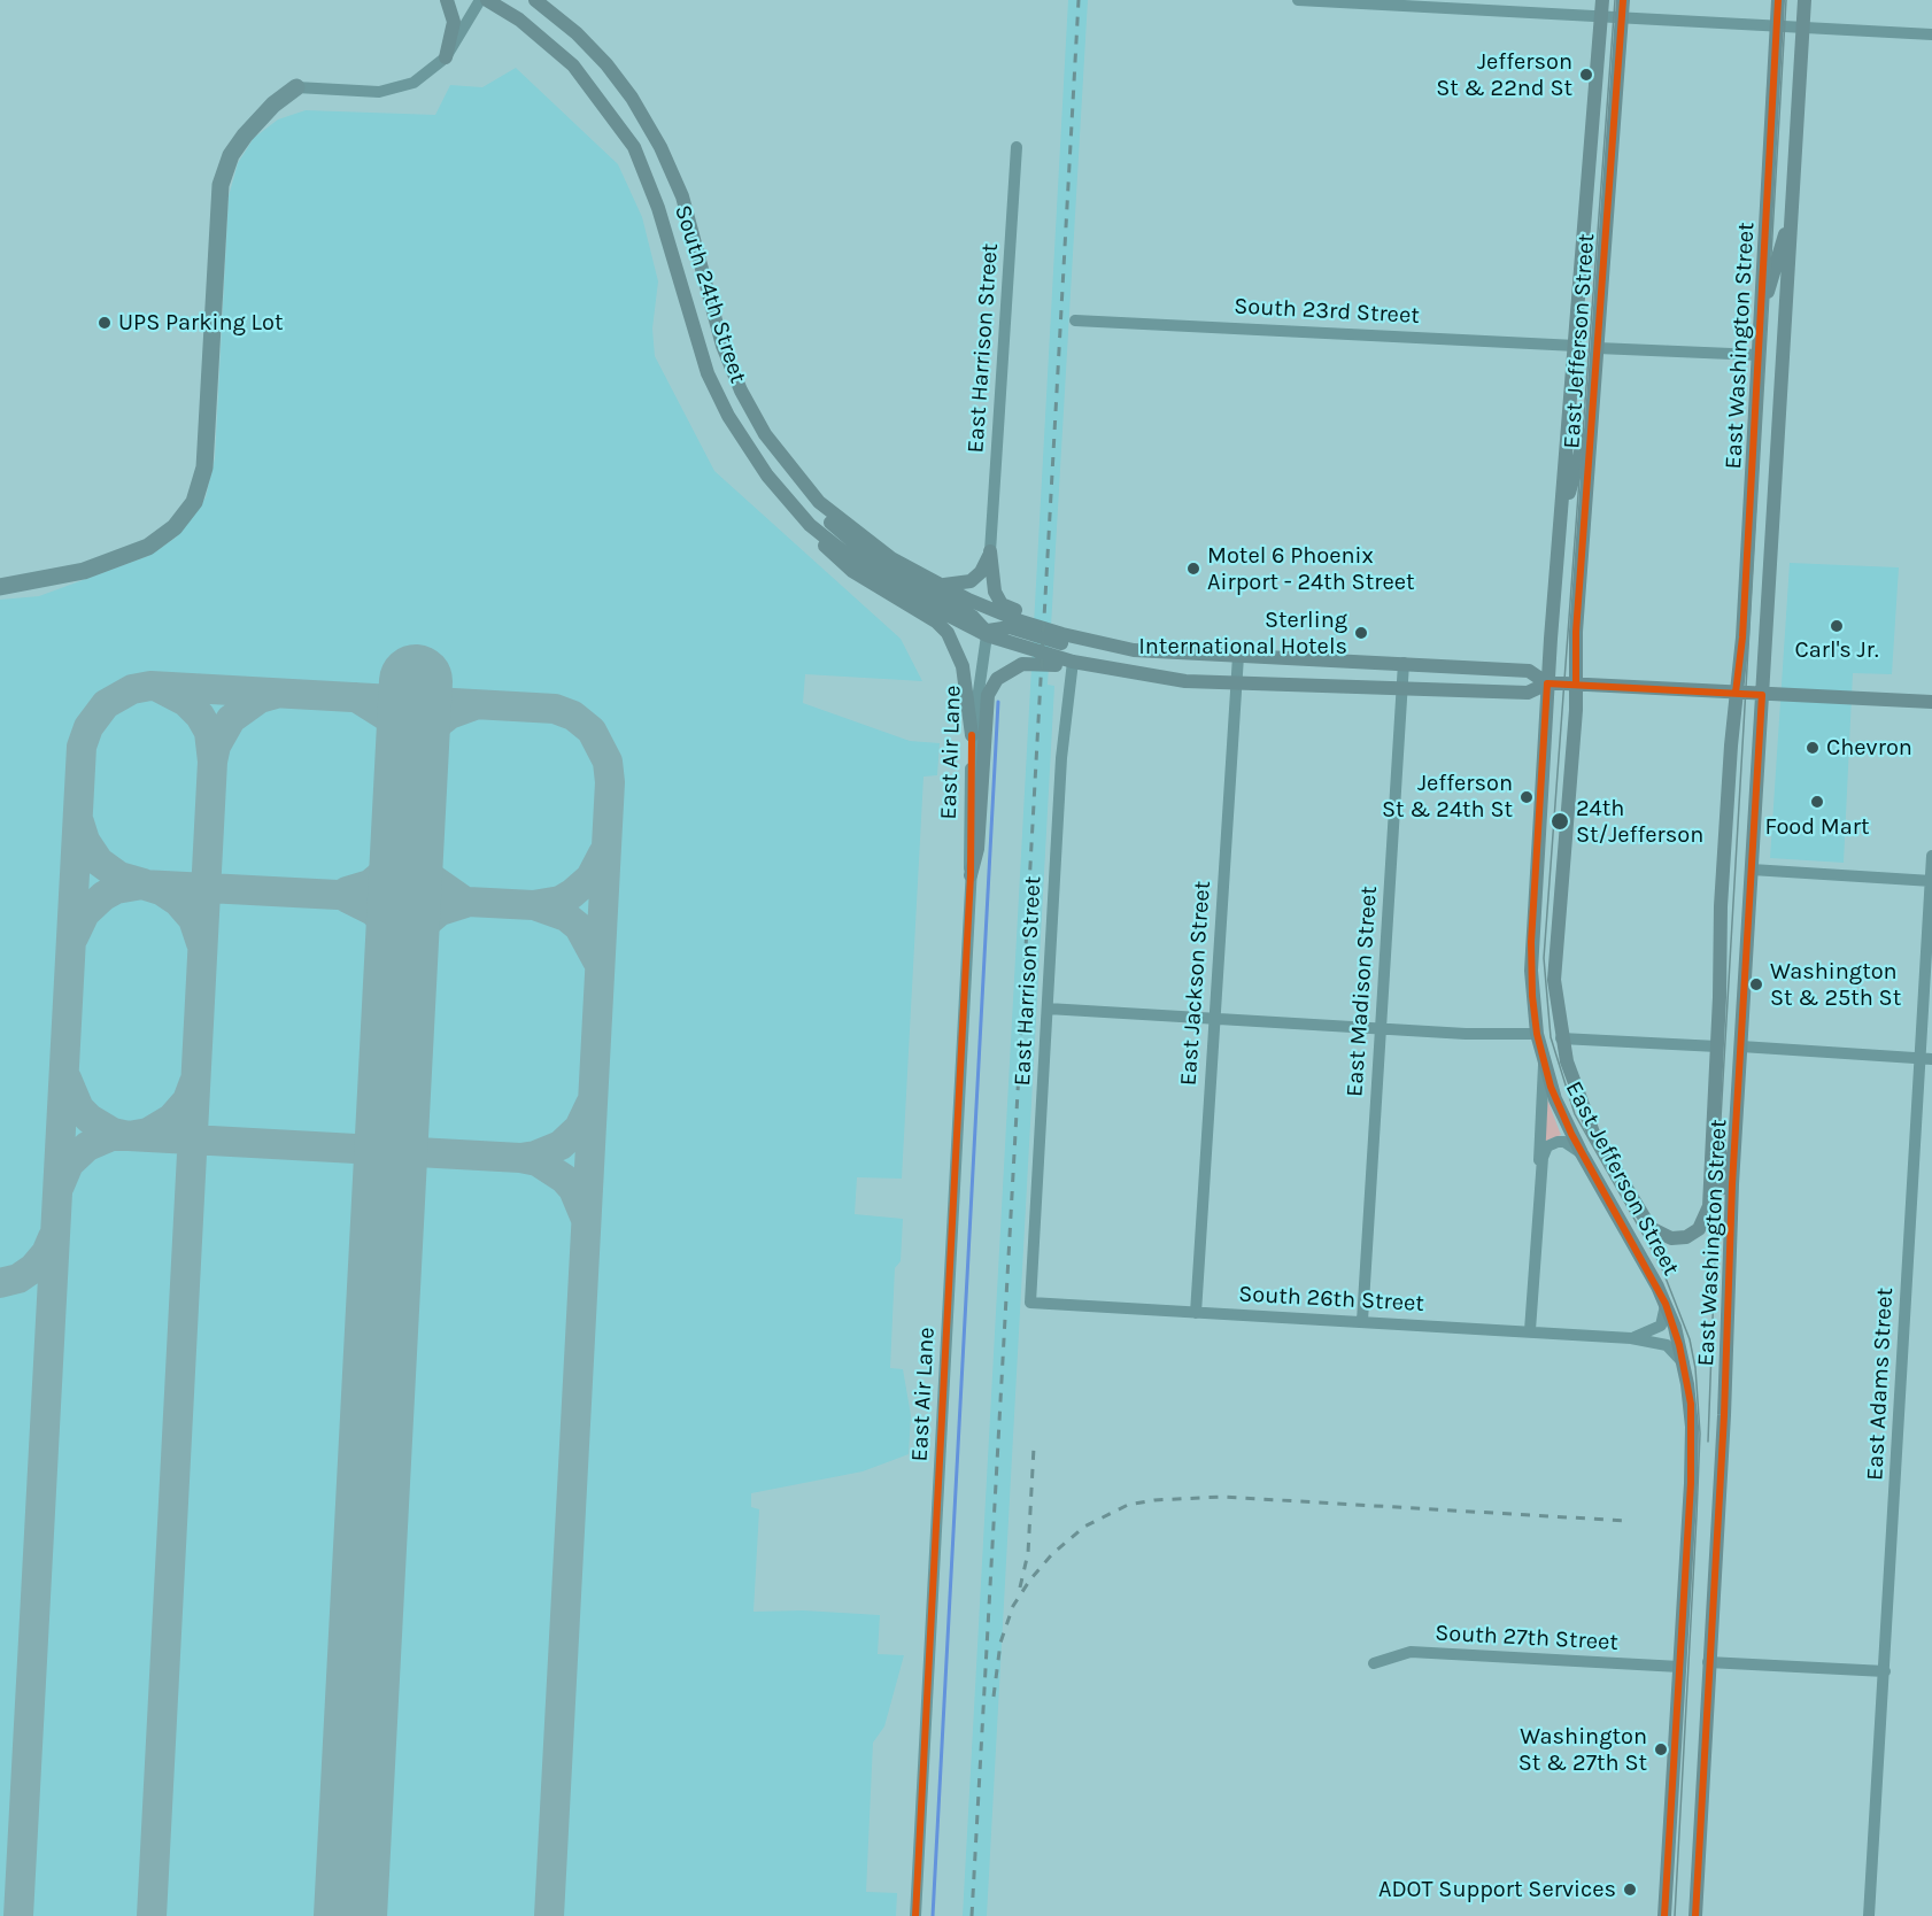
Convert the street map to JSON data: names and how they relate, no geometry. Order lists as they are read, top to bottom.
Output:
{
  "streets": {
    "main road": ["South 24th Street", "East Jefferson Street", "East Washington Street"],
    "street": [
      "South 23rd Street",
      "East Harrison Street",
      "East Air Lane",
      "East Jackson Street",
      "East Madison Street",
      "South 26th Street",
      "East Adams Street",
      "South 27th Street"
    ]
  },
  "crossings": [
    ["South 24th Street", "East Jefferson Street"],
    ["South 24th Street", "East Washington Street"],
    ["South 24th Street", "East Harrison Street"],
    ["South 24th Street", "East Air Lane"],
    ["South 24th Street", "East Jackson Street"],
    ["South 24th Street", "East Madison Street"],
    ["South 23rd Street", "East Jefferson Street"],
    ["East Jefferson Street", "East Washington Street"],
    ["East Jefferson Street", "South 26th Street"],
    ["East Jefferson Street", "South 27th Street"],
    ["East Harrison Street", "South 26th Street"],
    ["East Jackson Street", "South 26th Street"],
    ["East Madison Street", "South 26th Street"]
  ],
  "places": [
    "Jefferson St & 22nd St",
    "UPS Parking Lot",
    "Motel 6 Phoenix Airport - 24th Street",
    "Carl's Jr.",
    "Sterling International Hotels",
    "Chevron",
    "Jefferson St & 24th St",
    "Food Mart",
    "24th St/Jefferson",
    "Washington St & 25th St",
    "Washington St & 27th St",
    "ADOT Support Services"
  ]
}
